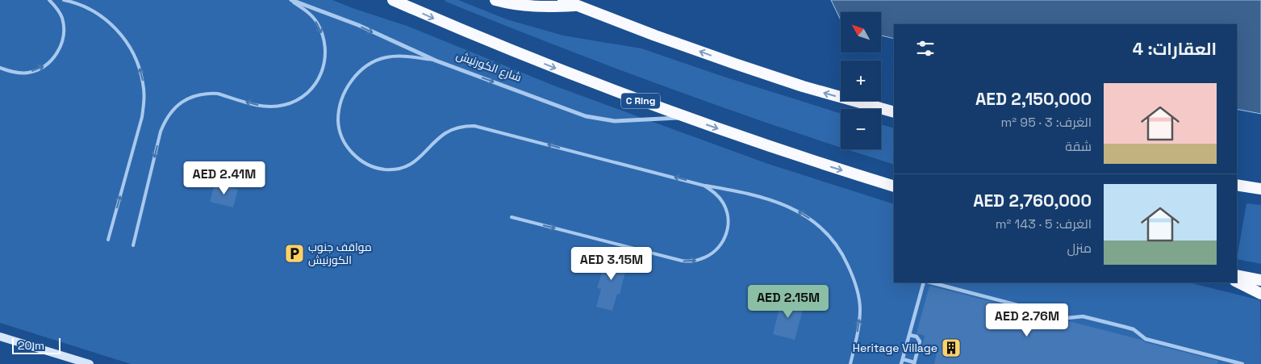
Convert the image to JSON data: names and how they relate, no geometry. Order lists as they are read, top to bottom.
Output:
{
  "streets": {
    "highway": ["شارع الكورنيش", "C Ring"]
  },
  "one_way": ["شارع الكورنيش"],
  "places": {
    "parking": ["مواقف جنوب الكورنيش"],
    "building": ["Heritage Village"]
  },
  "scale_bar": "20 m",
  "north": "top left",
  "page": {
    "map_buttons": ["+", "−"],
    "heading": "العقارات: 4",
    "list": [
      {
        "name": "AED 2,150,000",
        "note": "الغرف: 3 · 95 m² · شقة"
      },
      {
        "name": "AED 2,760,000",
        "note": "الغرف: 5 · 143 m² · منزل"
      }
    ],
    "price": [
      "AED 2.41M",
      "AED 3.15M",
      "AED 2.15M",
      "AED 2.76M"
    ],
    "scale": "20 m"
  }
}
